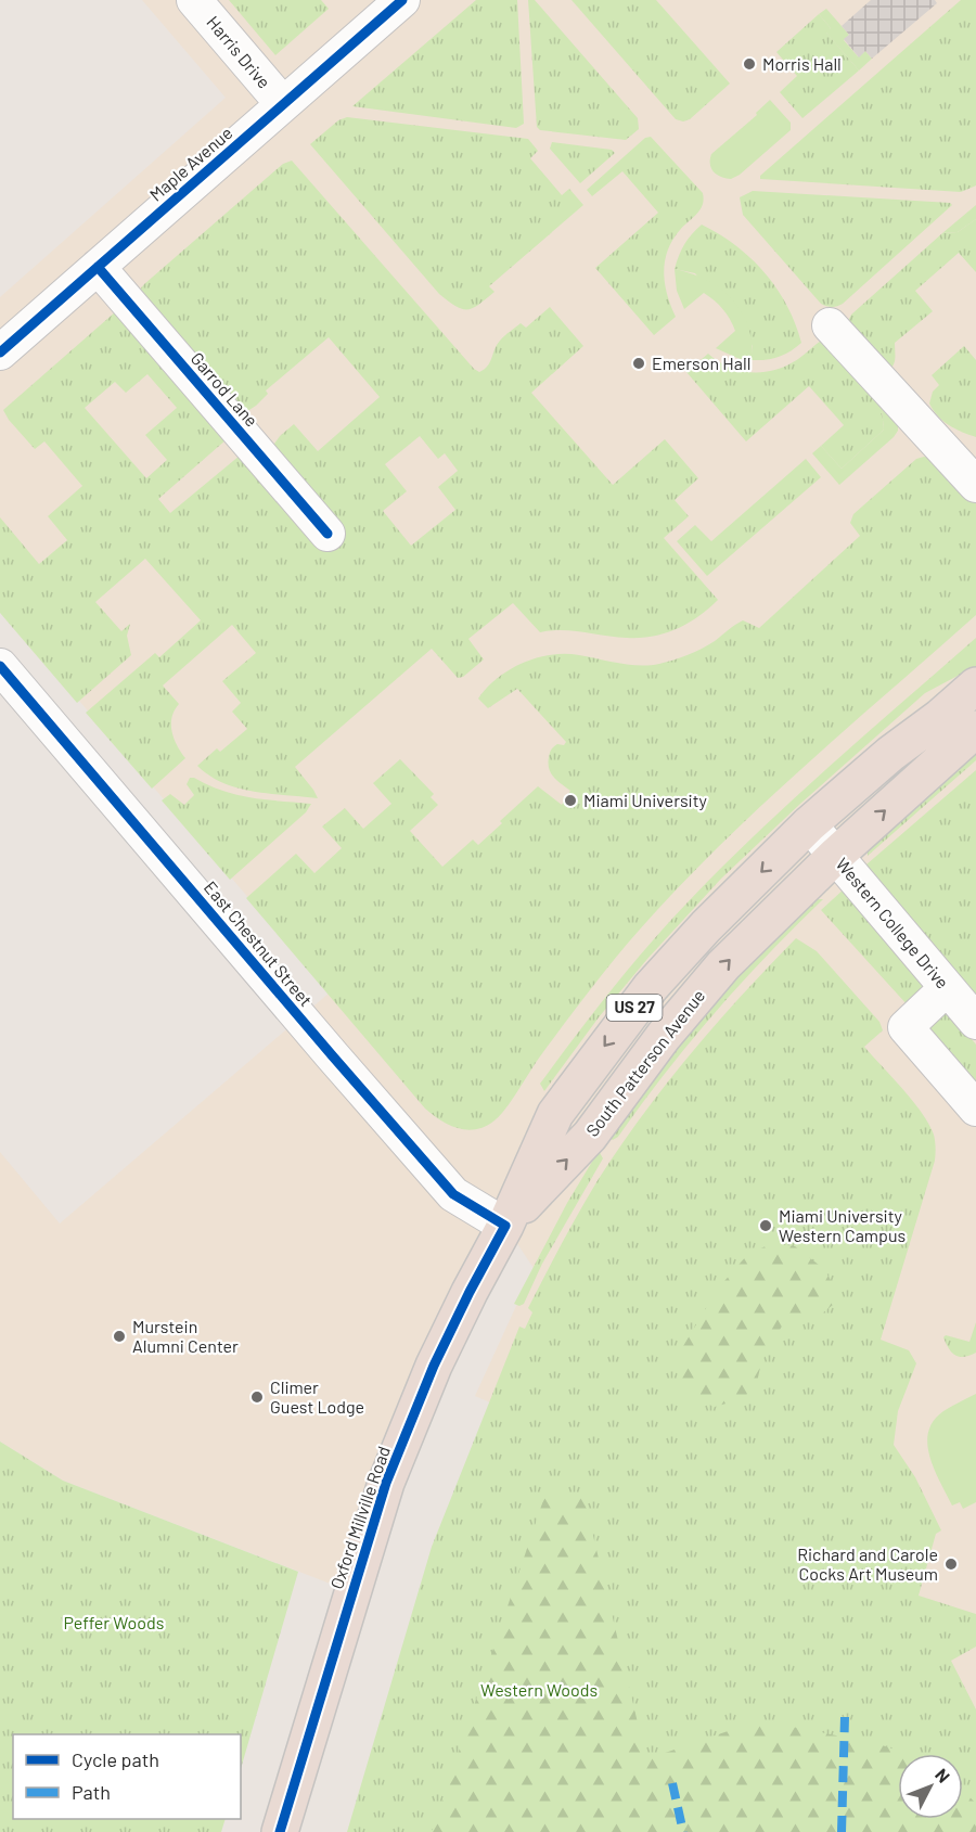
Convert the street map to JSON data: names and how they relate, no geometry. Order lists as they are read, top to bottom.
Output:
{
  "streets": {
    "highway": ["US 27", "South Patterson Avenue", "Oxford Millville Road"],
    "street": [
      "Harris Drive",
      "Maple Avenue",
      "Garrod Lane",
      "Western College Drive",
      "East Chestnut Street"
    ]
  },
  "crossings": [
    ["Harris Drive", "Maple Avenue"],
    ["Maple Avenue", "Garrod Lane"],
    ["Western College Drive", "US 27"],
    ["Western College Drive", "South Patterson Avenue"],
    ["East Chestnut Street", "US 27"],
    ["East Chestnut Street", "South Patterson Avenue"],
    ["East Chestnut Street", "Oxford Millville Road"],
    ["US 27", "South Patterson Avenue"],
    ["US 27", "Oxford Millville Road"],
    ["South Patterson Avenue", "Oxford Millville Road"]
  ],
  "parks": ["Peffer Woods", "Western Woods"],
  "places": [
    "Morris Hall",
    "Emerson Hall",
    "Miami University",
    "Miami University Western Campus",
    "Murstein Alumni Center",
    "Climer Guest Lodge",
    "Richard and Carole Cocks Art Museum"
  ],
  "legend": ["Cycle path", "Path"],
  "north": "top right"
}
